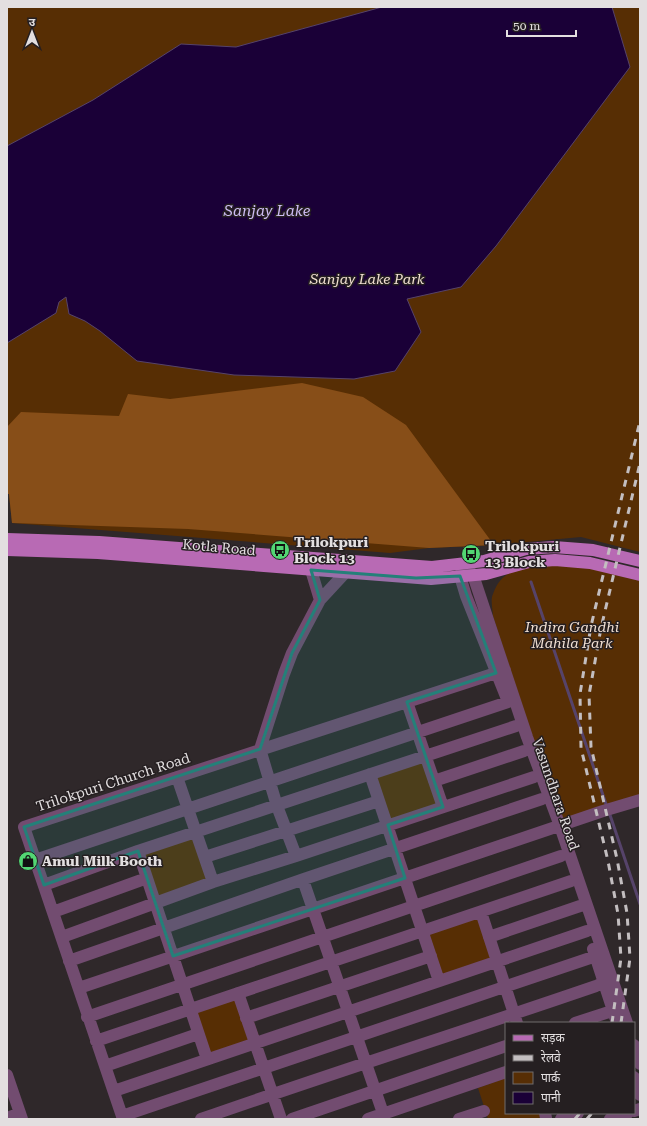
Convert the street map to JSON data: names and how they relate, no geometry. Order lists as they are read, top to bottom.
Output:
{
  "streets": {
    "main road": ["Kotla Road"],
    "street": ["Trilokpuri Church Road", "Vasundhara Road"]
  },
  "crossings": [
    ["Kotla Road", "Vasundhara Road"],
    ["Trilokpuri Church Road", "Vasundhara Road"]
  ],
  "water": ["Sanjay Lake"],
  "parks": ["Sanjay Lake Park", "Indira Gandhi Mahila Park"],
  "places": {
    "bus stop": ["Trilokpuri Block 13", "Trilokpuri 13 Block"],
    "shop": ["Amul Milk Booth"]
  },
  "legend": [
    "सड़क",
    "रेलवे",
    "पार्क",
    "पानी"
  ],
  "scale_bar": "50 m",
  "north": "top"
}
